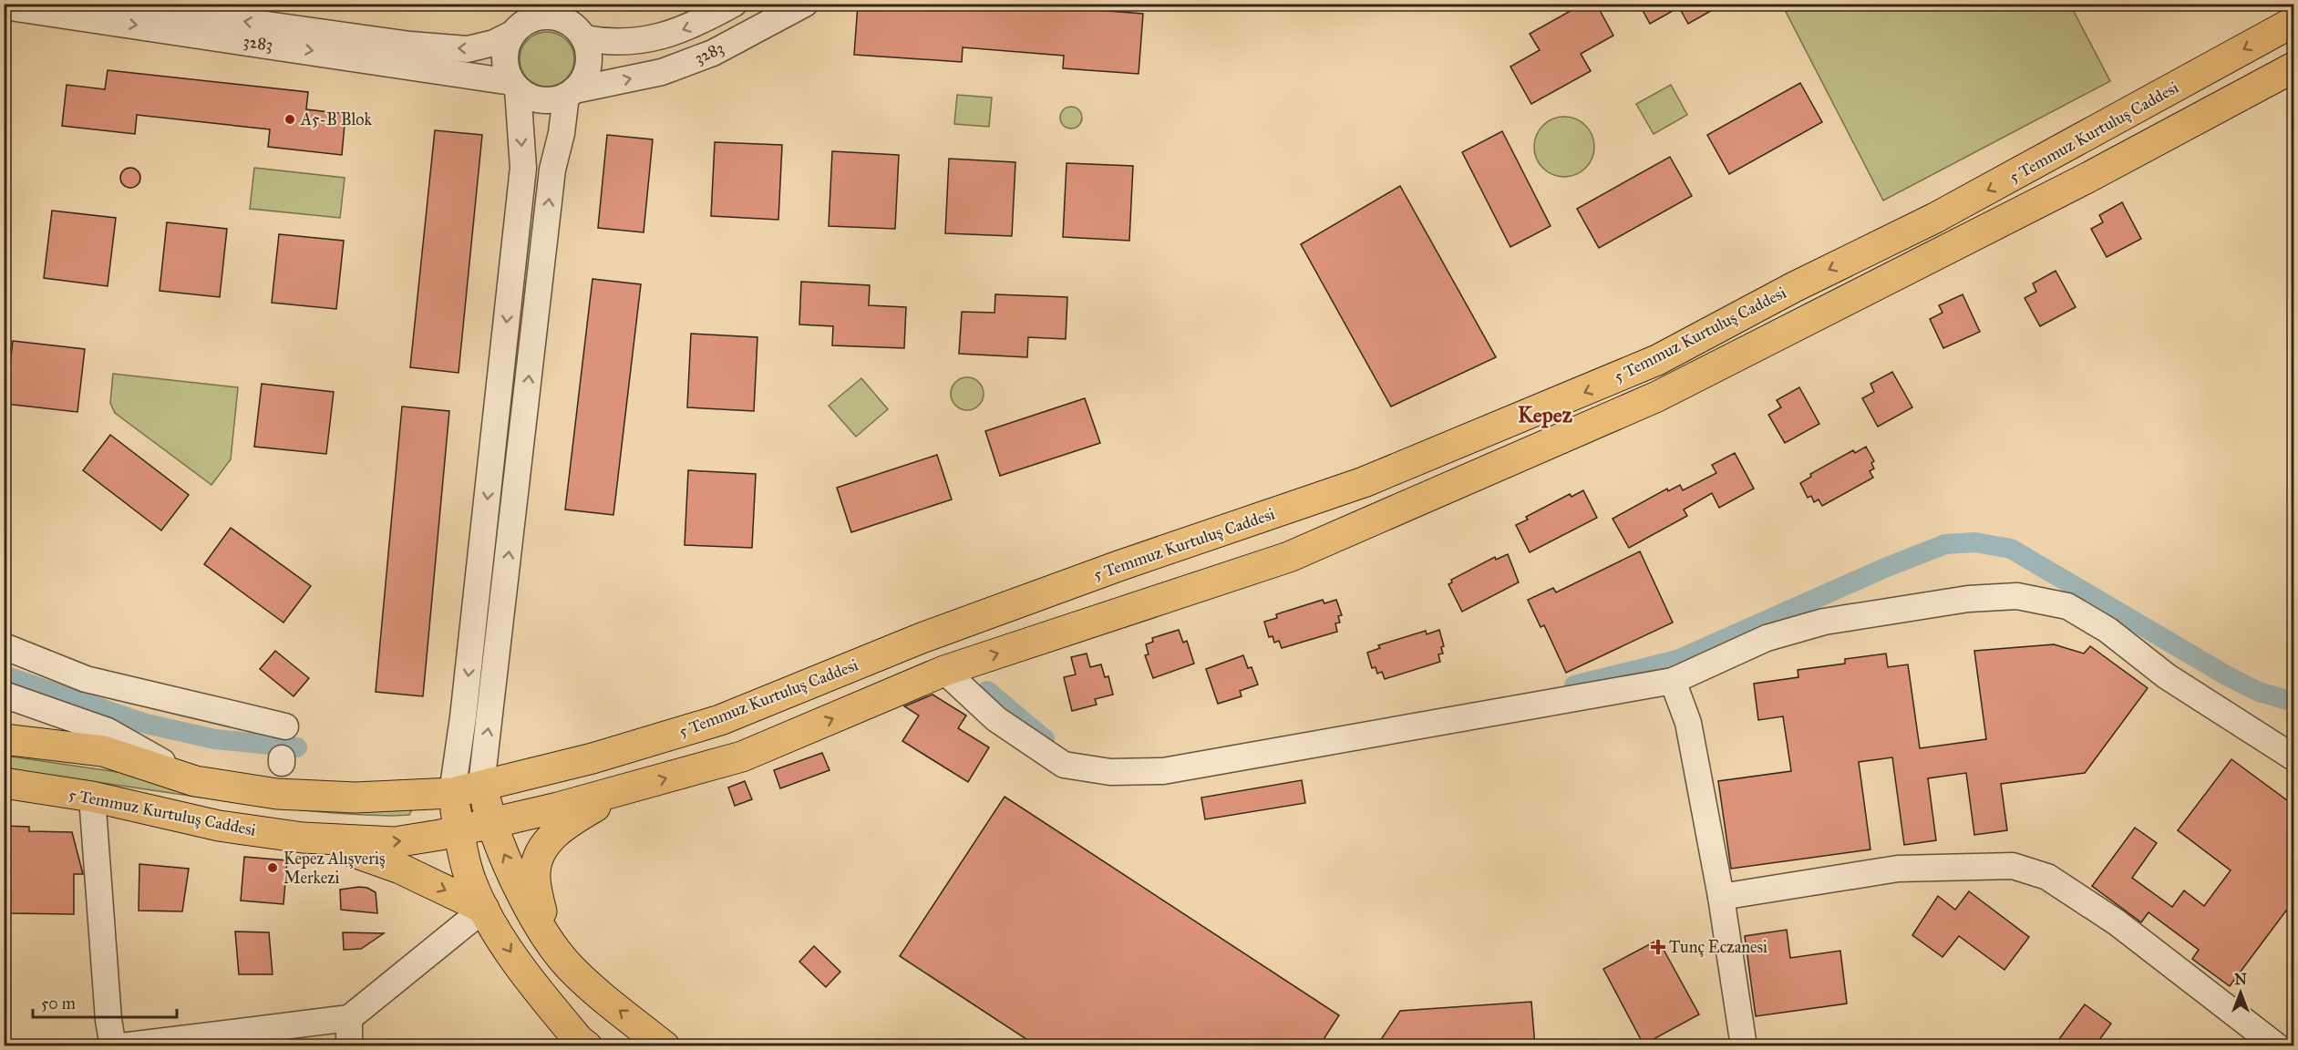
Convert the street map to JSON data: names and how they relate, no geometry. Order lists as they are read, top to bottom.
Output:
{
  "streets": {
    "main road": ["5 Temmuz Kurtuluş Caddesi"],
    "street": ["3283"]
  },
  "districts": ["Kepez"],
  "places": {
    "other": ["A5-B Blok", "Kepez Alışveriş Merkezi"],
    "health": ["Tunç Eczanesi"]
  },
  "scale_bar": "50 m",
  "north": "top"
}
